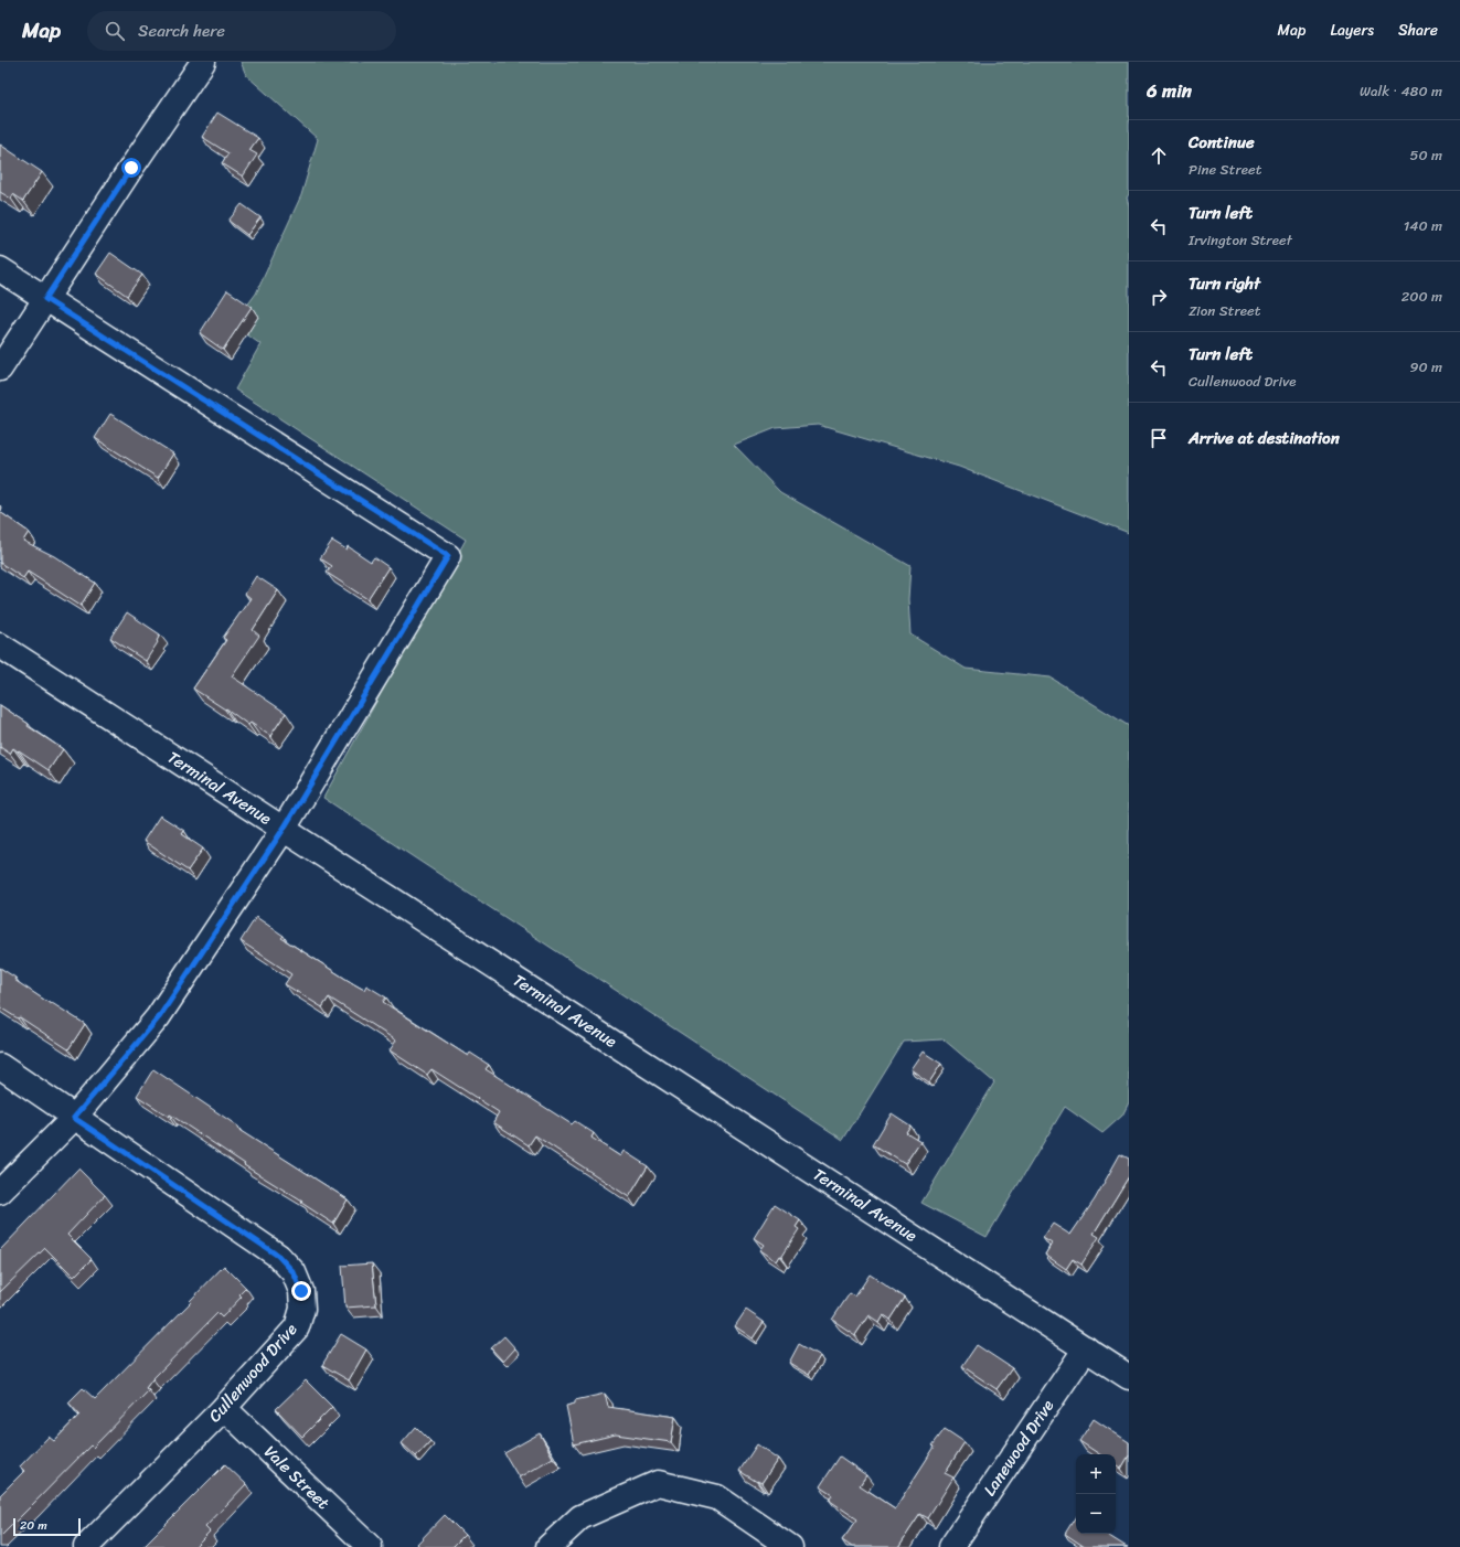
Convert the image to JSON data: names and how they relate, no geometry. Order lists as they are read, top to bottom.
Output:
{
  "streets": {
    "street": [
      "Terminal Avenue",
      "Cullenwood Drive",
      "Lanewood Drive",
      "Vale Street"
    ]
  },
  "crossings": [
    ["Terminal Avenue", "Lanewood Drive"],
    ["Cullenwood Drive", "Vale Street"]
  ],
  "scale_bar": "20 m",
  "page": {
    "header": "Map",
    "search": "Search here",
    "nav": ["Map", "Layers", "Share"],
    "heading": ["6 min", "Walk · 480 m"],
    "list": [
      ["Continue", "Pine Street", "50 m"],
      ["Turn left", "Irvington Street", "140 m"],
      ["Turn right", "Zion Street", "200 m"],
      ["Turn left", "Cullenwood Drive", "90 m"],
      "Arrive at destination"
    ],
    "map_buttons": ["+", "−"],
    "scale": "20 m"
  }
}
